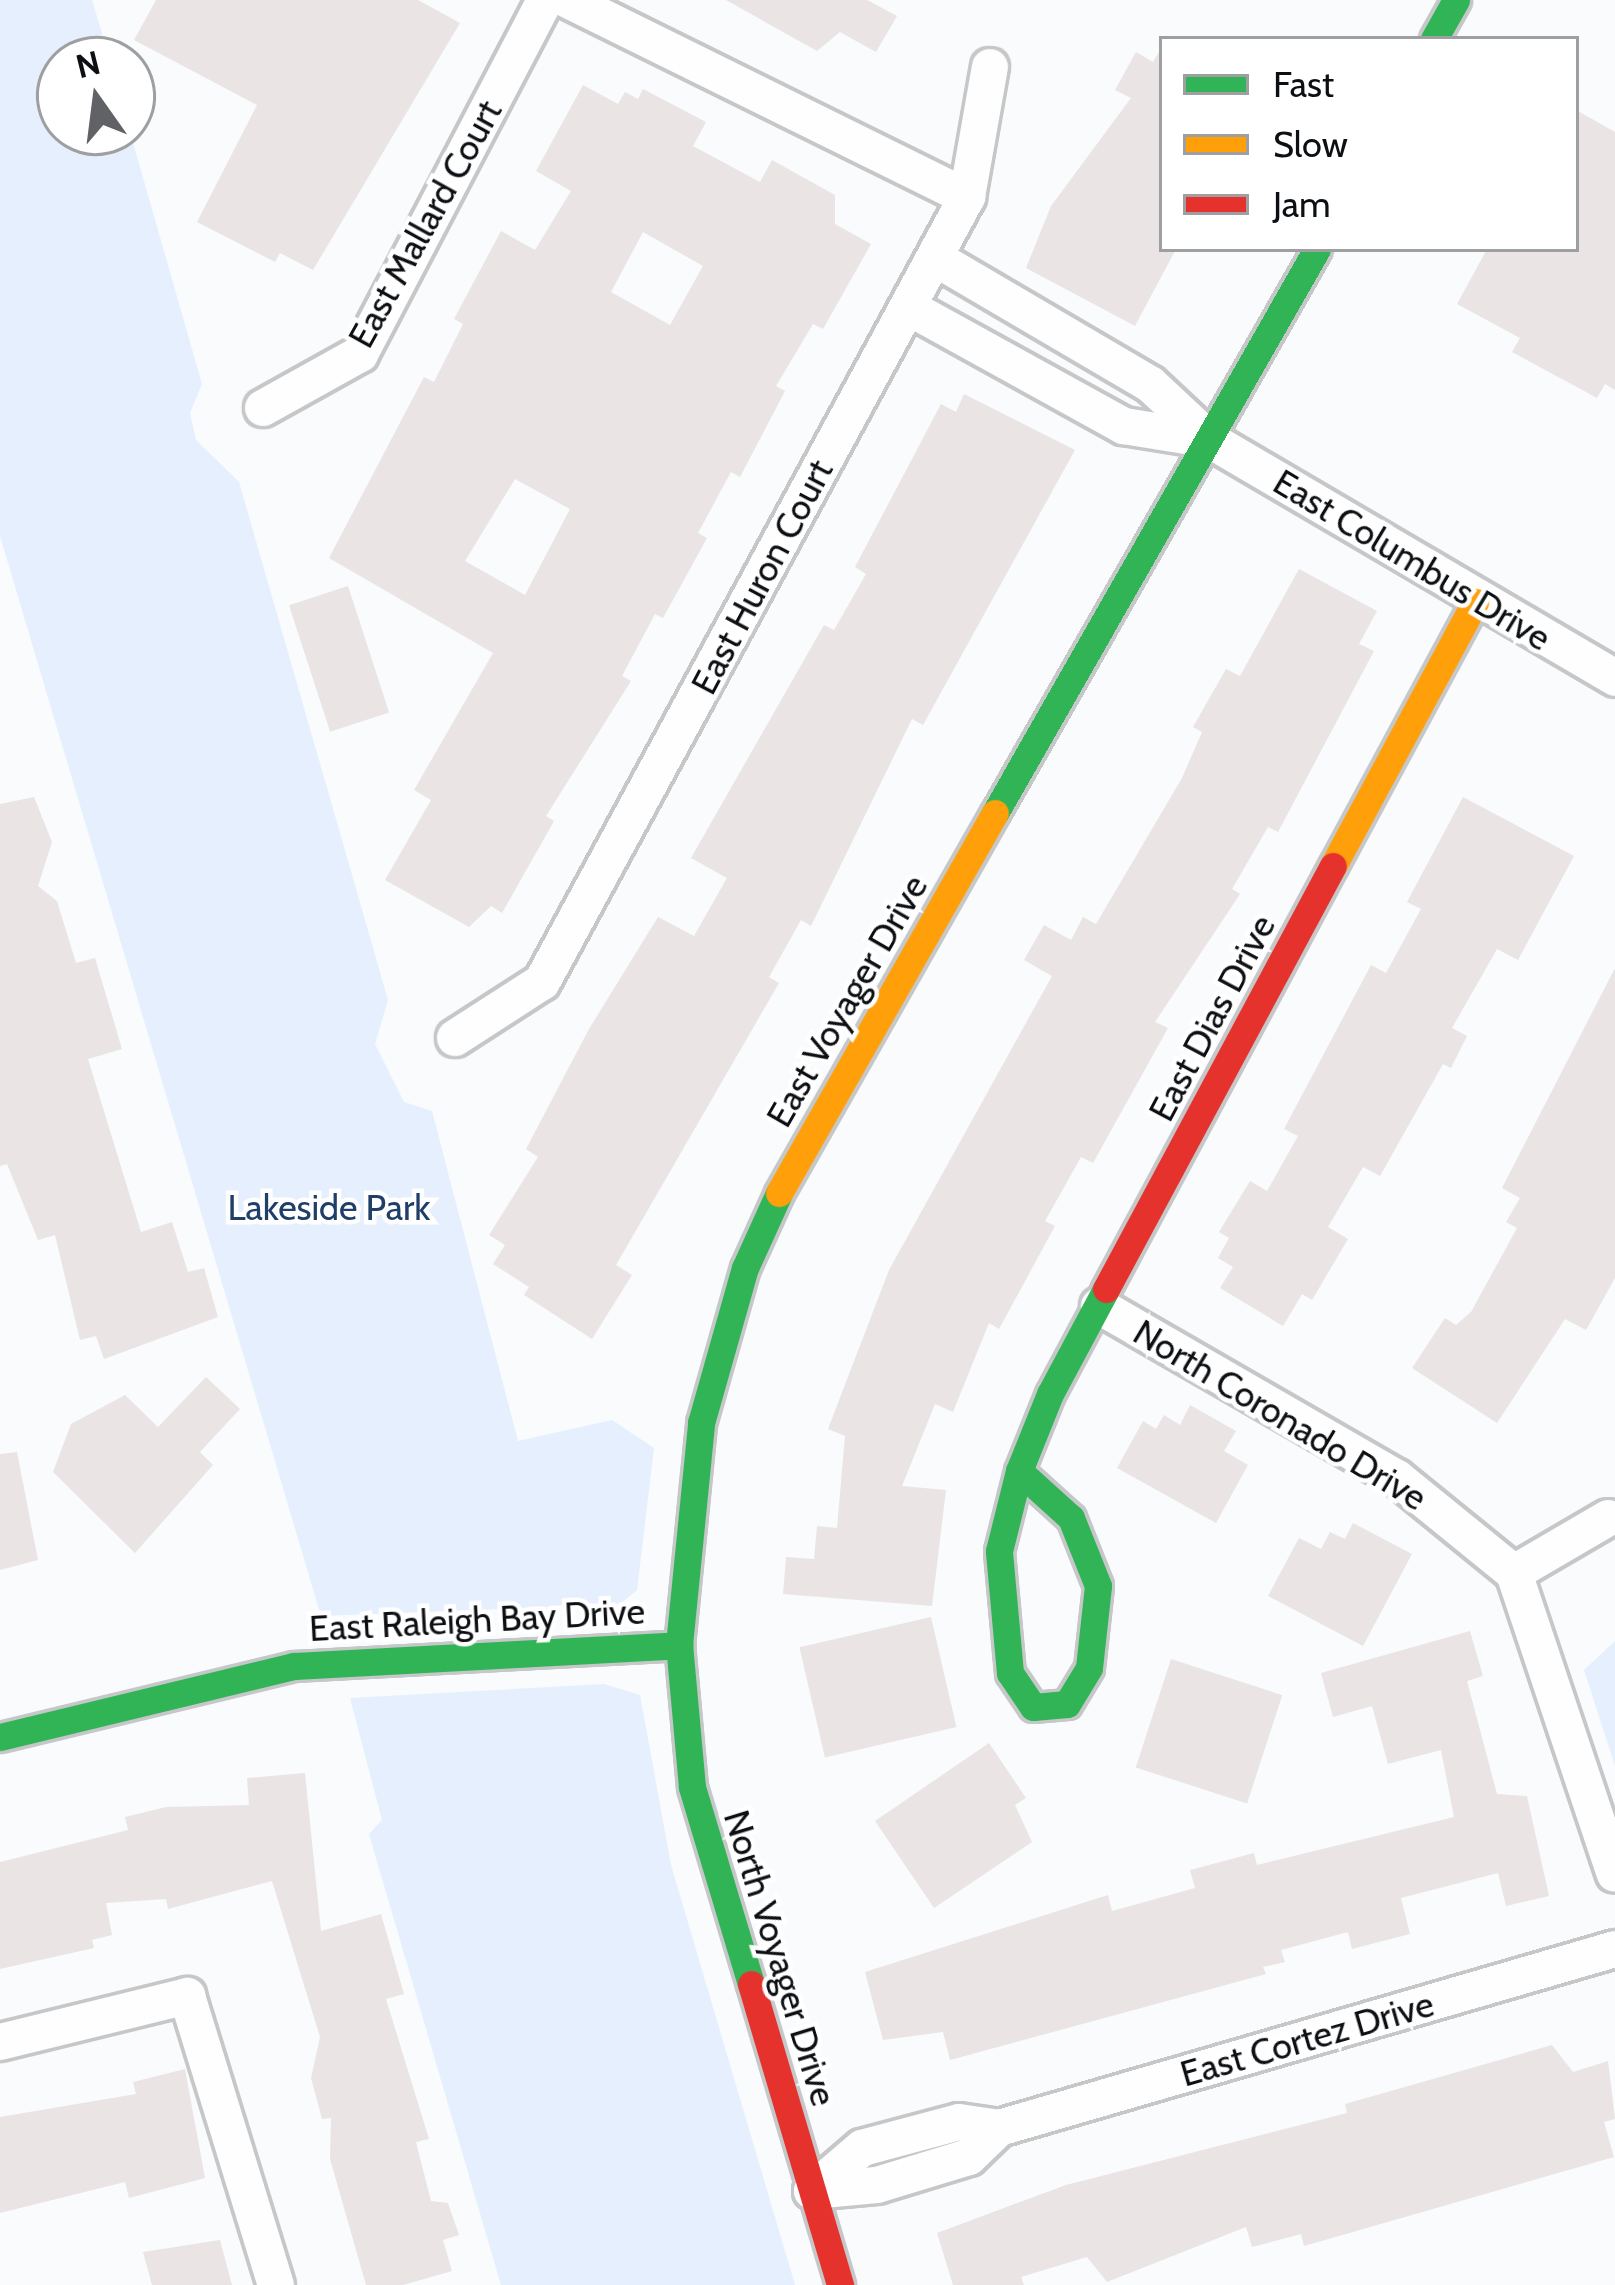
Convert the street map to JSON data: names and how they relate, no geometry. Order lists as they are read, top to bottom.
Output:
{
  "streets": {
    "street": [
      "East Mallard Court",
      "East Columbus Drive",
      "East Huron Court",
      "East Voyager Drive",
      "East Dias Drive",
      "North Coronado Drive",
      "East Raleigh Bay Drive",
      "North Voyager Drive",
      "East Cortez Drive"
    ]
  },
  "crossings": [
    ["East Columbus Drive", "East Huron Court"],
    ["East Columbus Drive", "East Voyager Drive"],
    ["East Columbus Drive", "East Dias Drive"],
    ["East Voyager Drive", "East Raleigh Bay Drive"],
    ["East Voyager Drive", "North Voyager Drive"],
    ["East Dias Drive", "North Coronado Drive"],
    ["East Raleigh Bay Drive", "North Voyager Drive"],
    ["North Voyager Drive", "East Cortez Drive"]
  ],
  "parks": ["Lakeside Park"],
  "legend": ["Fast", "Slow", "Jam"],
  "north": "top"
}
